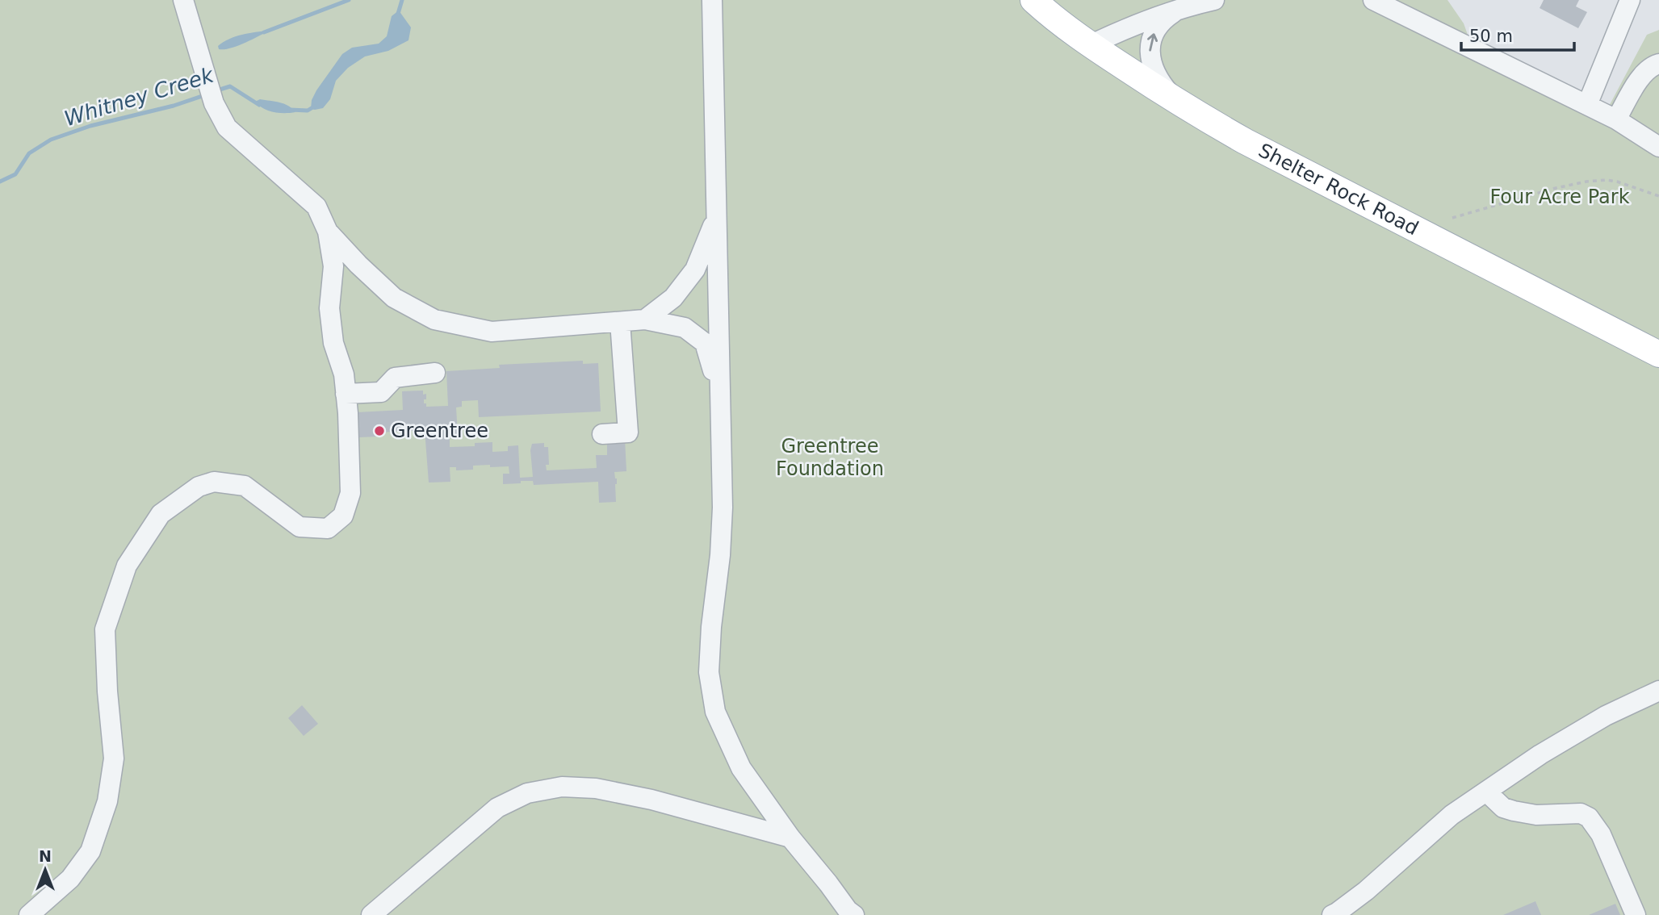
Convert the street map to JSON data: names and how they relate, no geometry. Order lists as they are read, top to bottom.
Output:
{
  "streets": {
    "main road": ["Shelter Rock Road"]
  },
  "water": ["Whitney Creek"],
  "parks": ["Four Acre Park", "Greentree Foundation"],
  "places": ["Greentree"],
  "scale_bar": "50 m",
  "north": "top"
}
